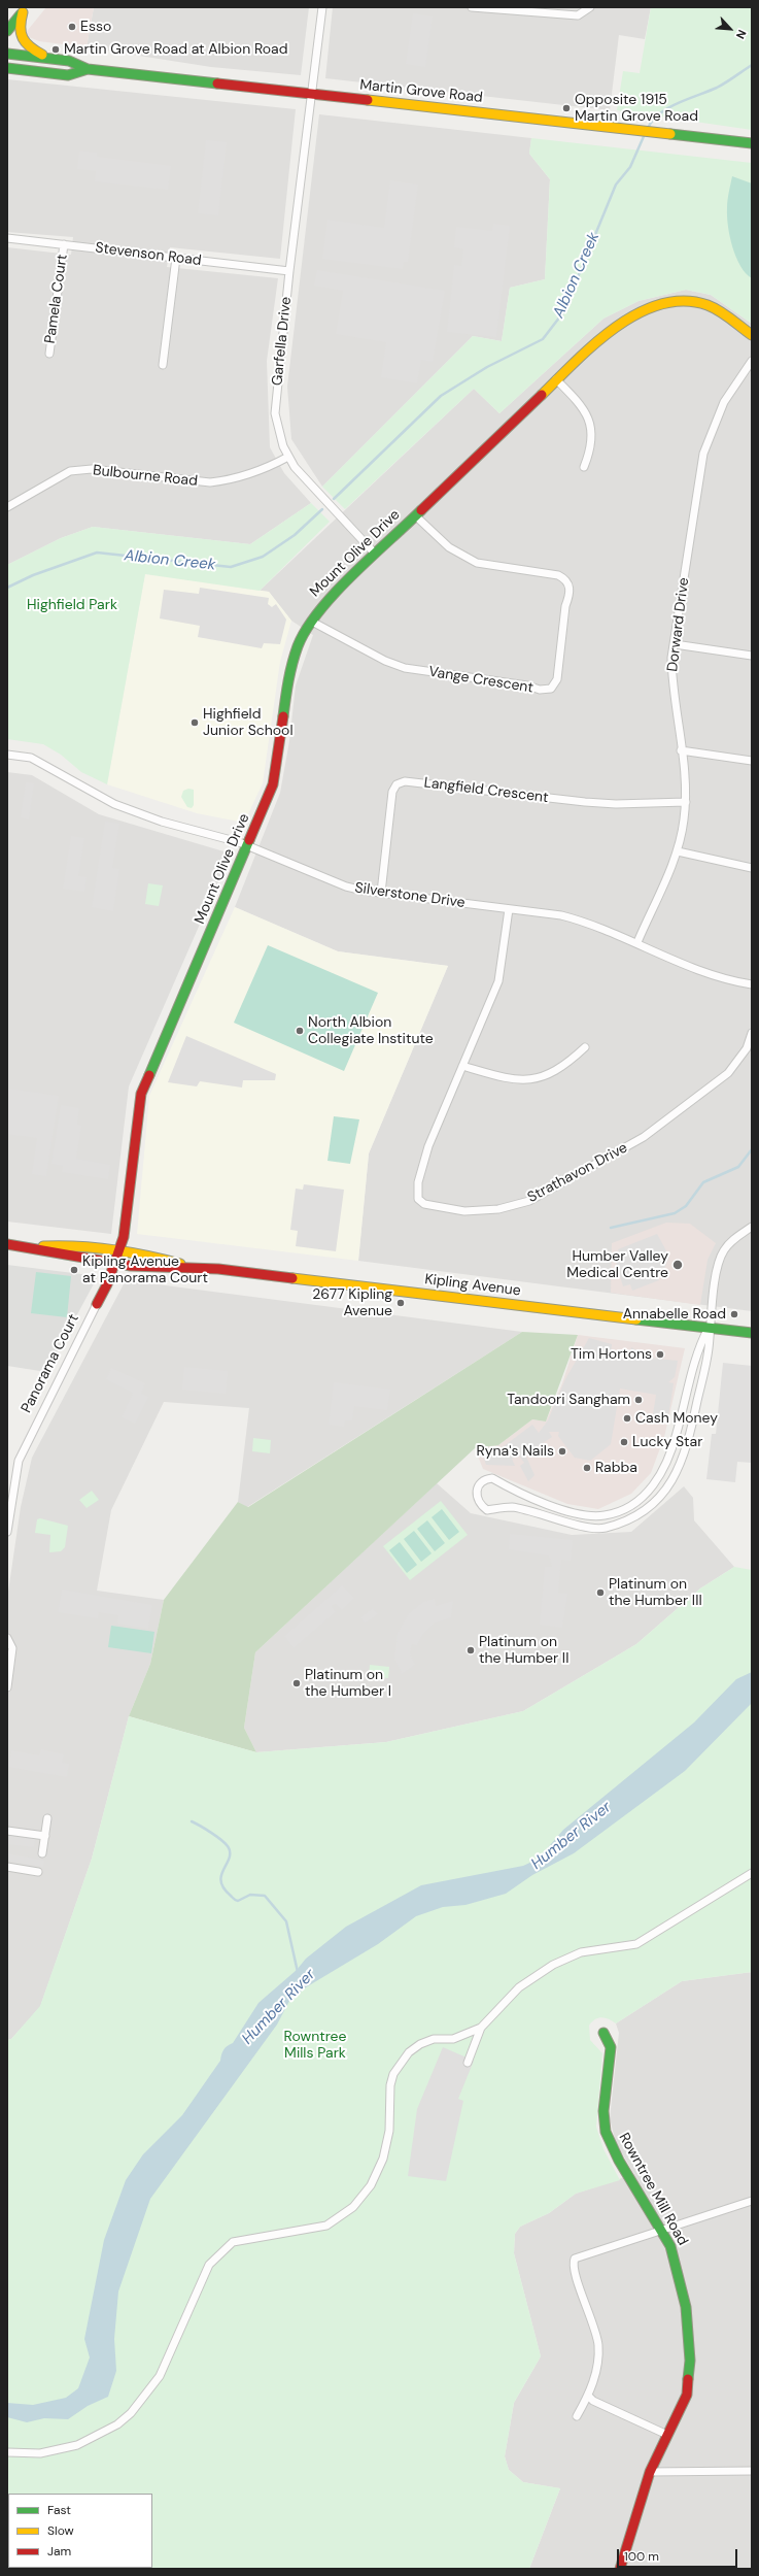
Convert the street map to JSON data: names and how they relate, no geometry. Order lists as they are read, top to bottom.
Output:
{
  "streets": {
    "street": [
      "Martin Grove Road",
      "Stevenson Road",
      "Pamela Court",
      "Garfella Drive",
      "Bulbourne Road",
      "Mount Olive Drive",
      "Dorward Drive",
      "Vange Crescent",
      "Langfield Crescent",
      "Silverstone Drive",
      "Strathavon Drive",
      "Kipling Avenue",
      "Panorama Court",
      "Rowntree Mill Road"
    ]
  },
  "crossings": [
    ["Martin Grove Road", "Garfella Drive"],
    ["Stevenson Road", "Pamela Court"],
    ["Stevenson Road", "Garfella Drive"],
    ["Garfella Drive", "Bulbourne Road"],
    ["Garfella Drive", "Mount Olive Drive"],
    ["Mount Olive Drive", "Vange Crescent"],
    ["Mount Olive Drive", "Silverstone Drive"],
    ["Mount Olive Drive", "Kipling Avenue"],
    ["Dorward Drive", "Langfield Crescent"],
    ["Dorward Drive", "Silverstone Drive"],
    ["Langfield Crescent", "Silverstone Drive"],
    ["Silverstone Drive", "Strathavon Drive"],
    ["Kipling Avenue", "Panorama Court"]
  ],
  "water": ["Albion Creek", "Humber River"],
  "parks": ["Highfield Park", "Rowntree Mills Park"],
  "places": [
    "Esso",
    "Martin Grove Road at Albion Road",
    "Opposite 1915 Martin Grove Road",
    "Highfield Junior School",
    "North Albion Collegiate Institute",
    "Humber Valley Medical Centre",
    "Kipling Avenue at Panorama Court",
    "2677 Kipling Avenue",
    "Annabelle Road",
    "Tim Hortons",
    "Tandoori Sangham",
    "Cash Money",
    "Lucky Star",
    "Ryna's Nails",
    "Rabba",
    "Platinum on the Humber III",
    "Platinum on the Humber II",
    "Platinum on the Humber I"
  ],
  "legend": ["Fast", "Slow", "Jam"],
  "scale_bar": "100 m",
  "north": "bottom right"
}
